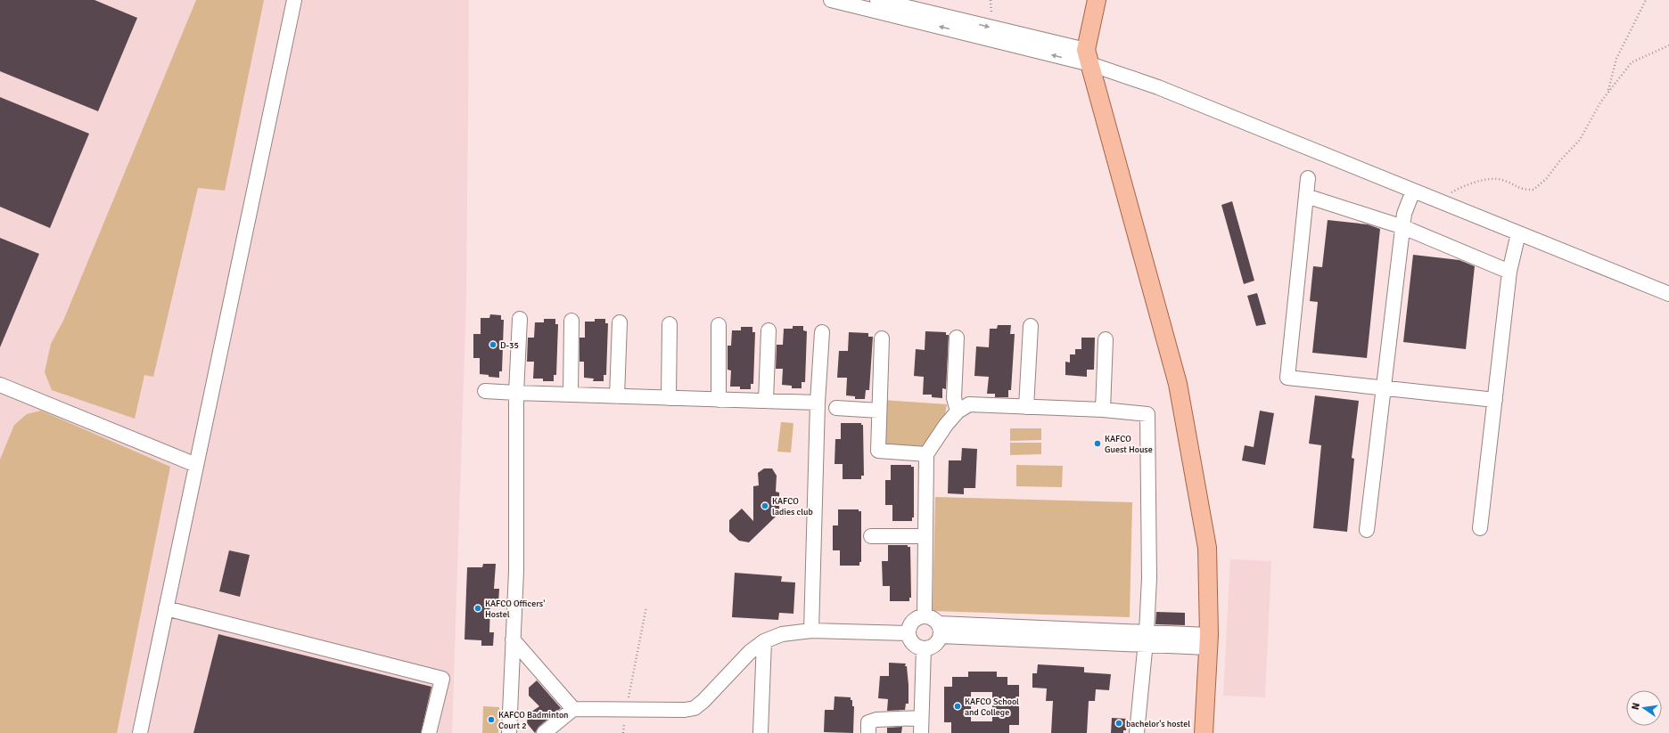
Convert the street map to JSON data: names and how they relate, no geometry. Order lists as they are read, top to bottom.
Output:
{
  "places": [
    "D-35",
    "KAFCO Guest House",
    "KAFCO ladies club",
    "KAFCO Officers' Hostel",
    "KAFCO School and College",
    "KAFCO Badminton Court 2",
    "bachelor's hostel"
  ],
  "north": "left"
}
